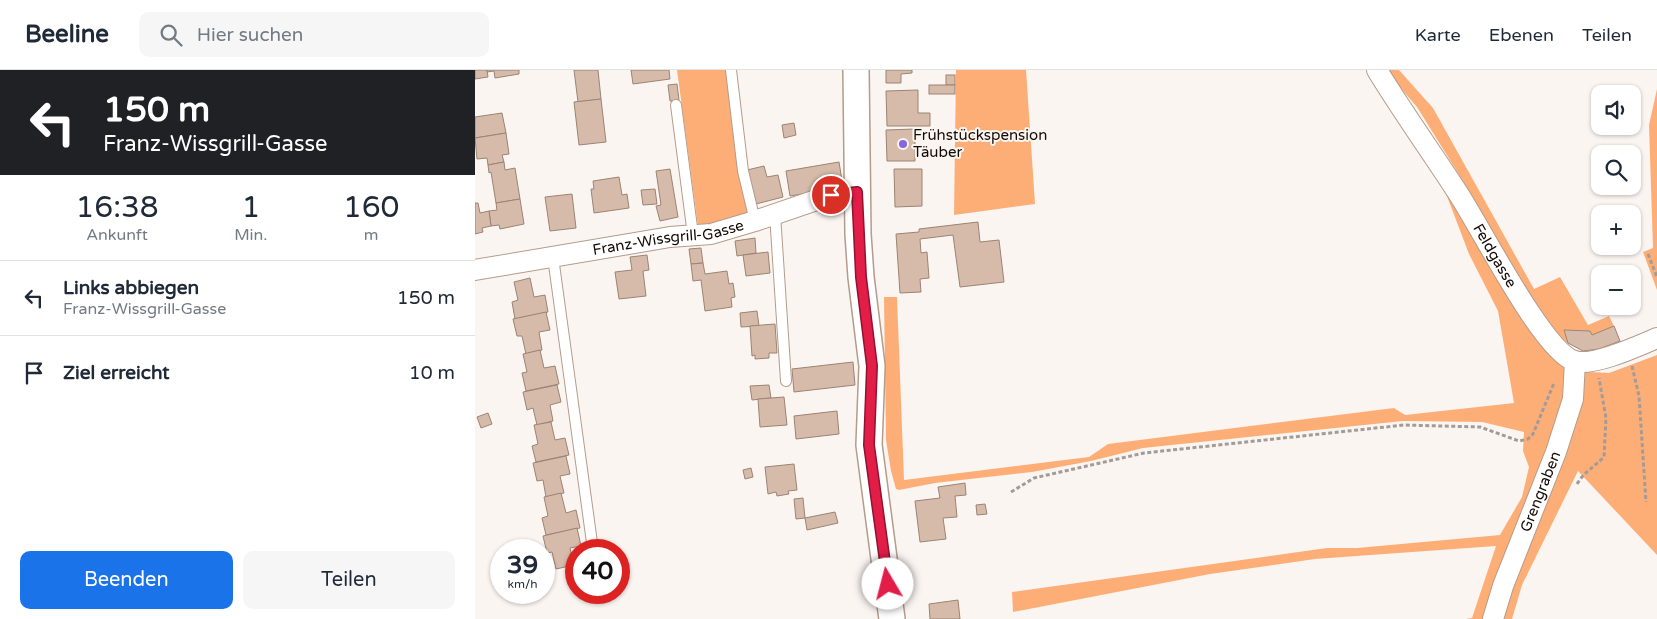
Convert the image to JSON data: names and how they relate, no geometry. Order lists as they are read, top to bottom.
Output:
{
  "streets": {
    "street": ["Franz-Wissgrill-Gasse", "Feldgasse", "Grengraben"]
  },
  "crossings": [
    ["Feldgasse", "Grengraben"]
  ],
  "places": ["Frühstückspension Täuber"],
  "page": {
    "header": "Beeline",
    "search": "Hier suchen",
    "nav": ["Karte", "Ebenen", "Teilen"],
    "turn": ["150 m", "Franz-Wissgrill-Gasse"],
    "map_buttons": ["+", "−"],
    "eta": [
      "16:38",
      "Ankunft",
      "1",
      "Min.",
      "160",
      "m"
    ],
    "list": [
      {
        "name": "Links abbiegen",
        "note": "Franz-Wissgrill-Gasse",
        "value": "150 m"
      },
      {
        "name": "Ziel erreicht",
        "value": "10 m"
      }
    ],
    "speed": "39 km/h",
    "limit": "40",
    "buttons": ["Beenden", "Teilen"]
  }
}
